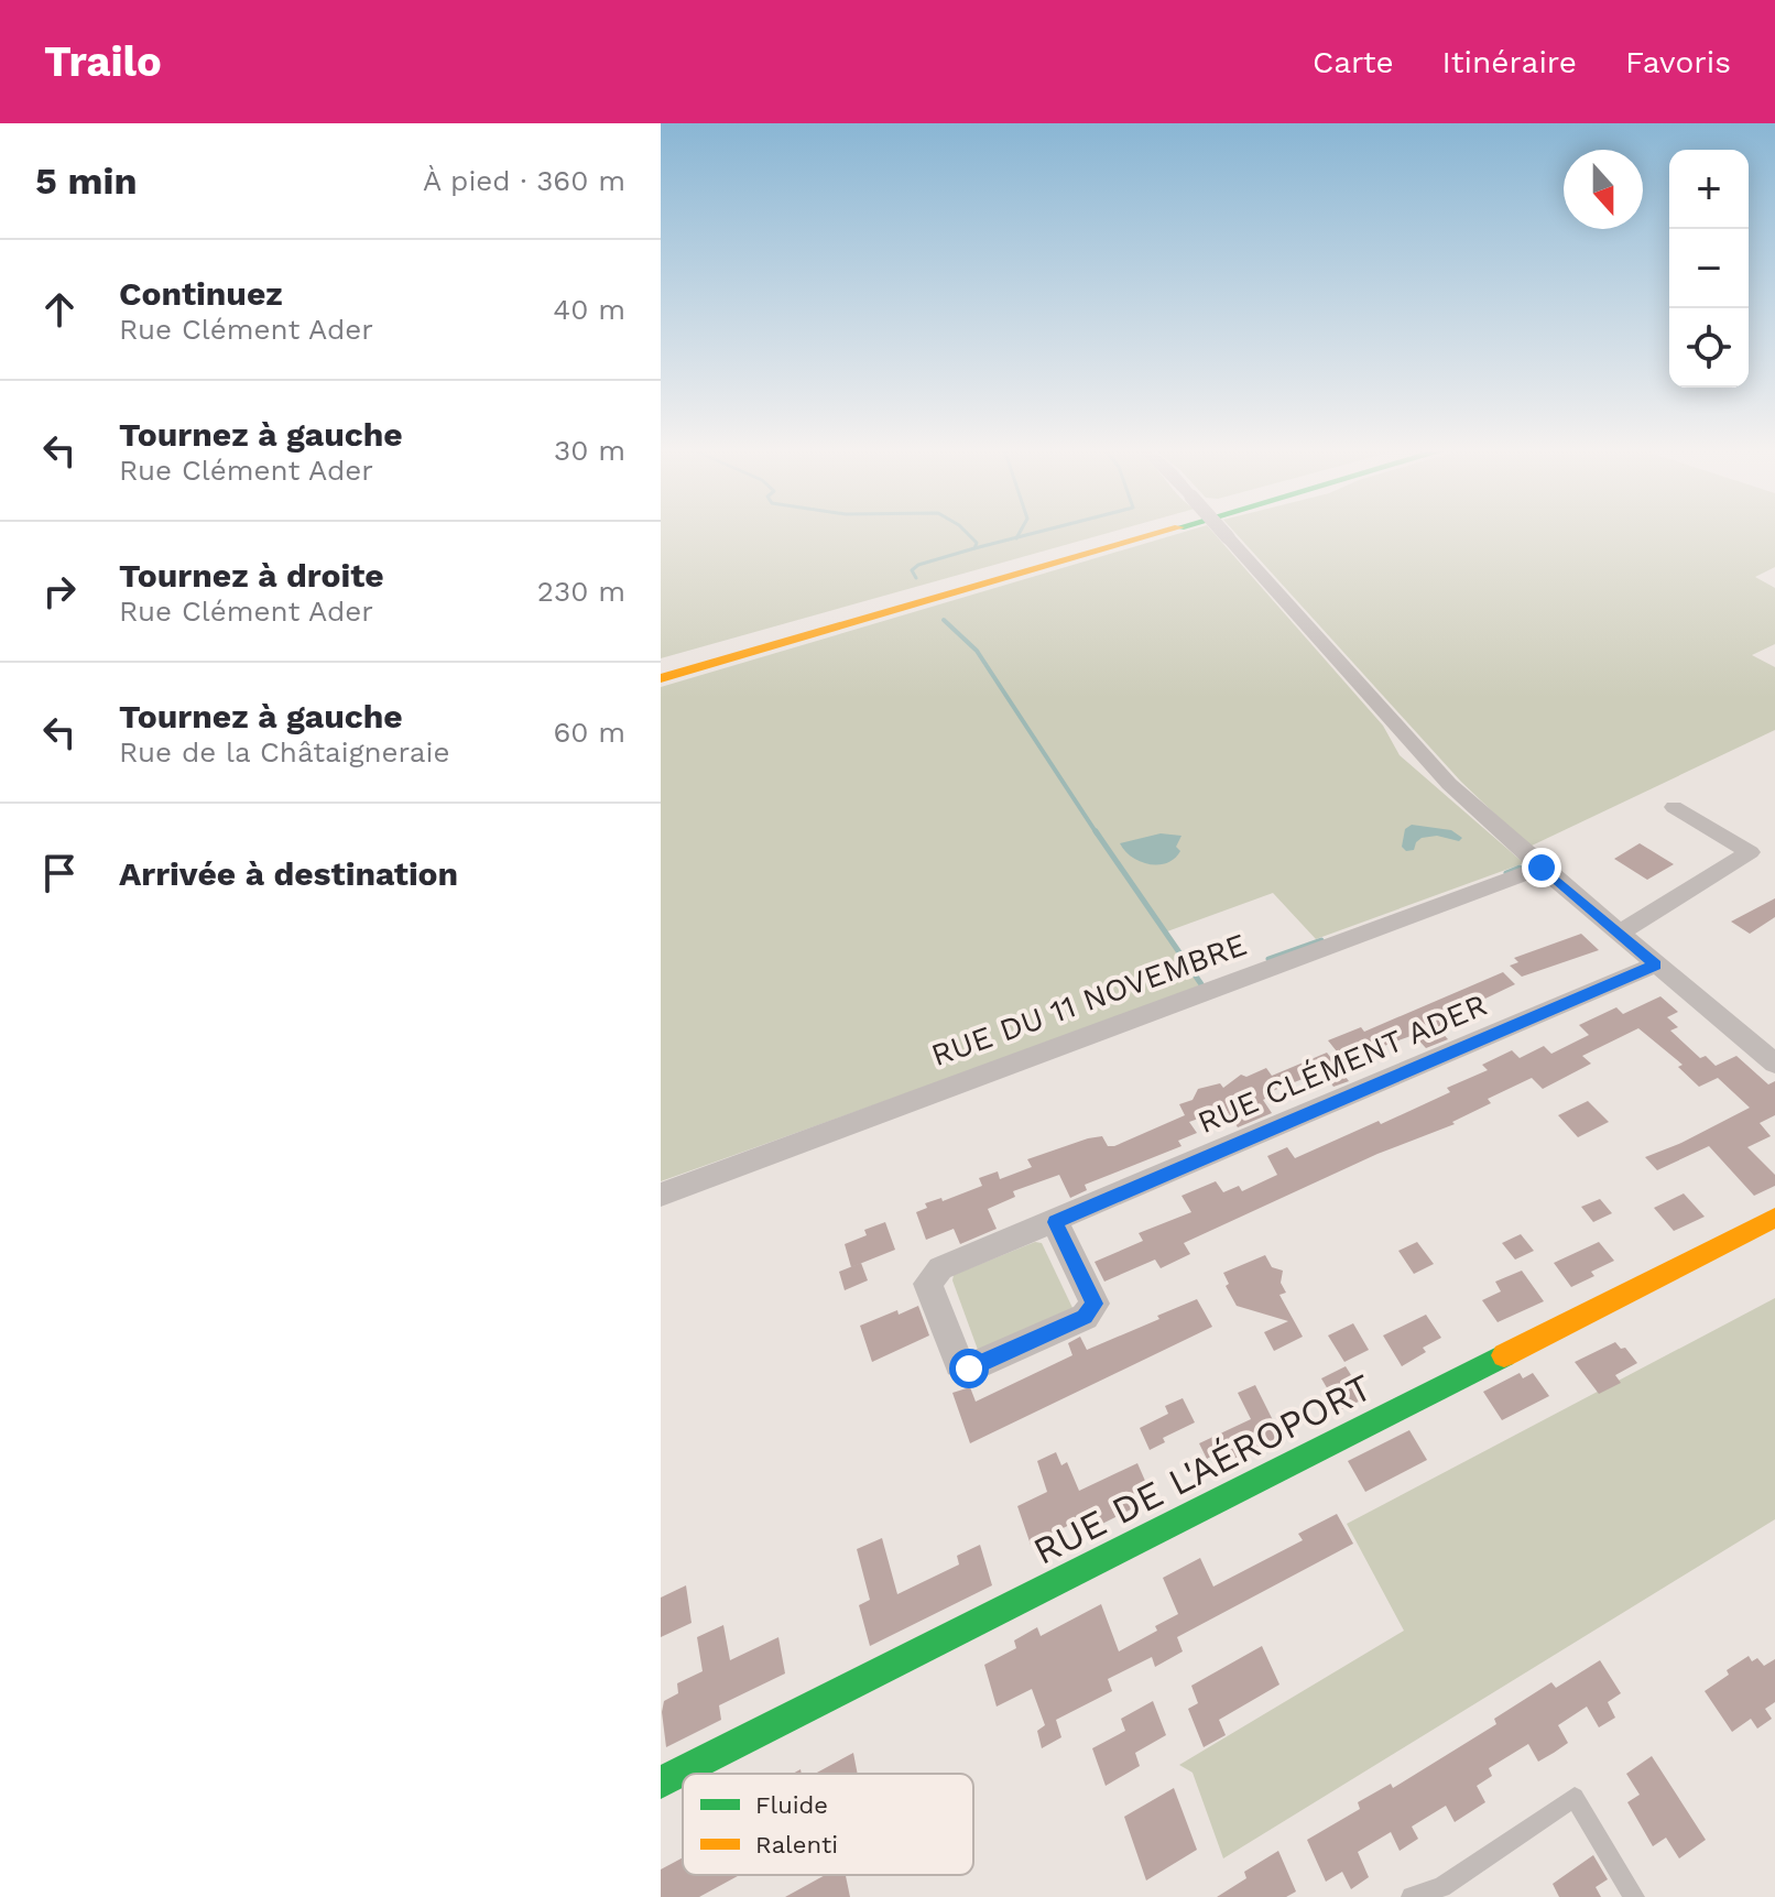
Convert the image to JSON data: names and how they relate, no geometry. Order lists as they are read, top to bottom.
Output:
{
  "streets": {
    "main road": ["RUE DE L'AÉROPORT"],
    "street": ["RUE DU 11 NOVEMBRE", "RUE CLÉMENT ADER"]
  },
  "legend": ["Fluide", "Ralenti"],
  "north": "bottom",
  "page": {
    "header": "Trailo",
    "nav": ["Carte", "Itinéraire", "Favoris"],
    "heading": ["5 min", "À pied · 360 m"],
    "map_buttons": ["+", "−"],
    "list": [
      ["Continuez", "Rue Clément Ader", "40 m"],
      ["Tournez à gauche", "Rue Clément Ader", "30 m"],
      ["Tournez à droite", "Rue Clément Ader", "230 m"],
      ["Tournez à gauche", "Rue de la Châtaigneraie", "60 m"],
      "Arrivée à destination"
    ]
  }
}
